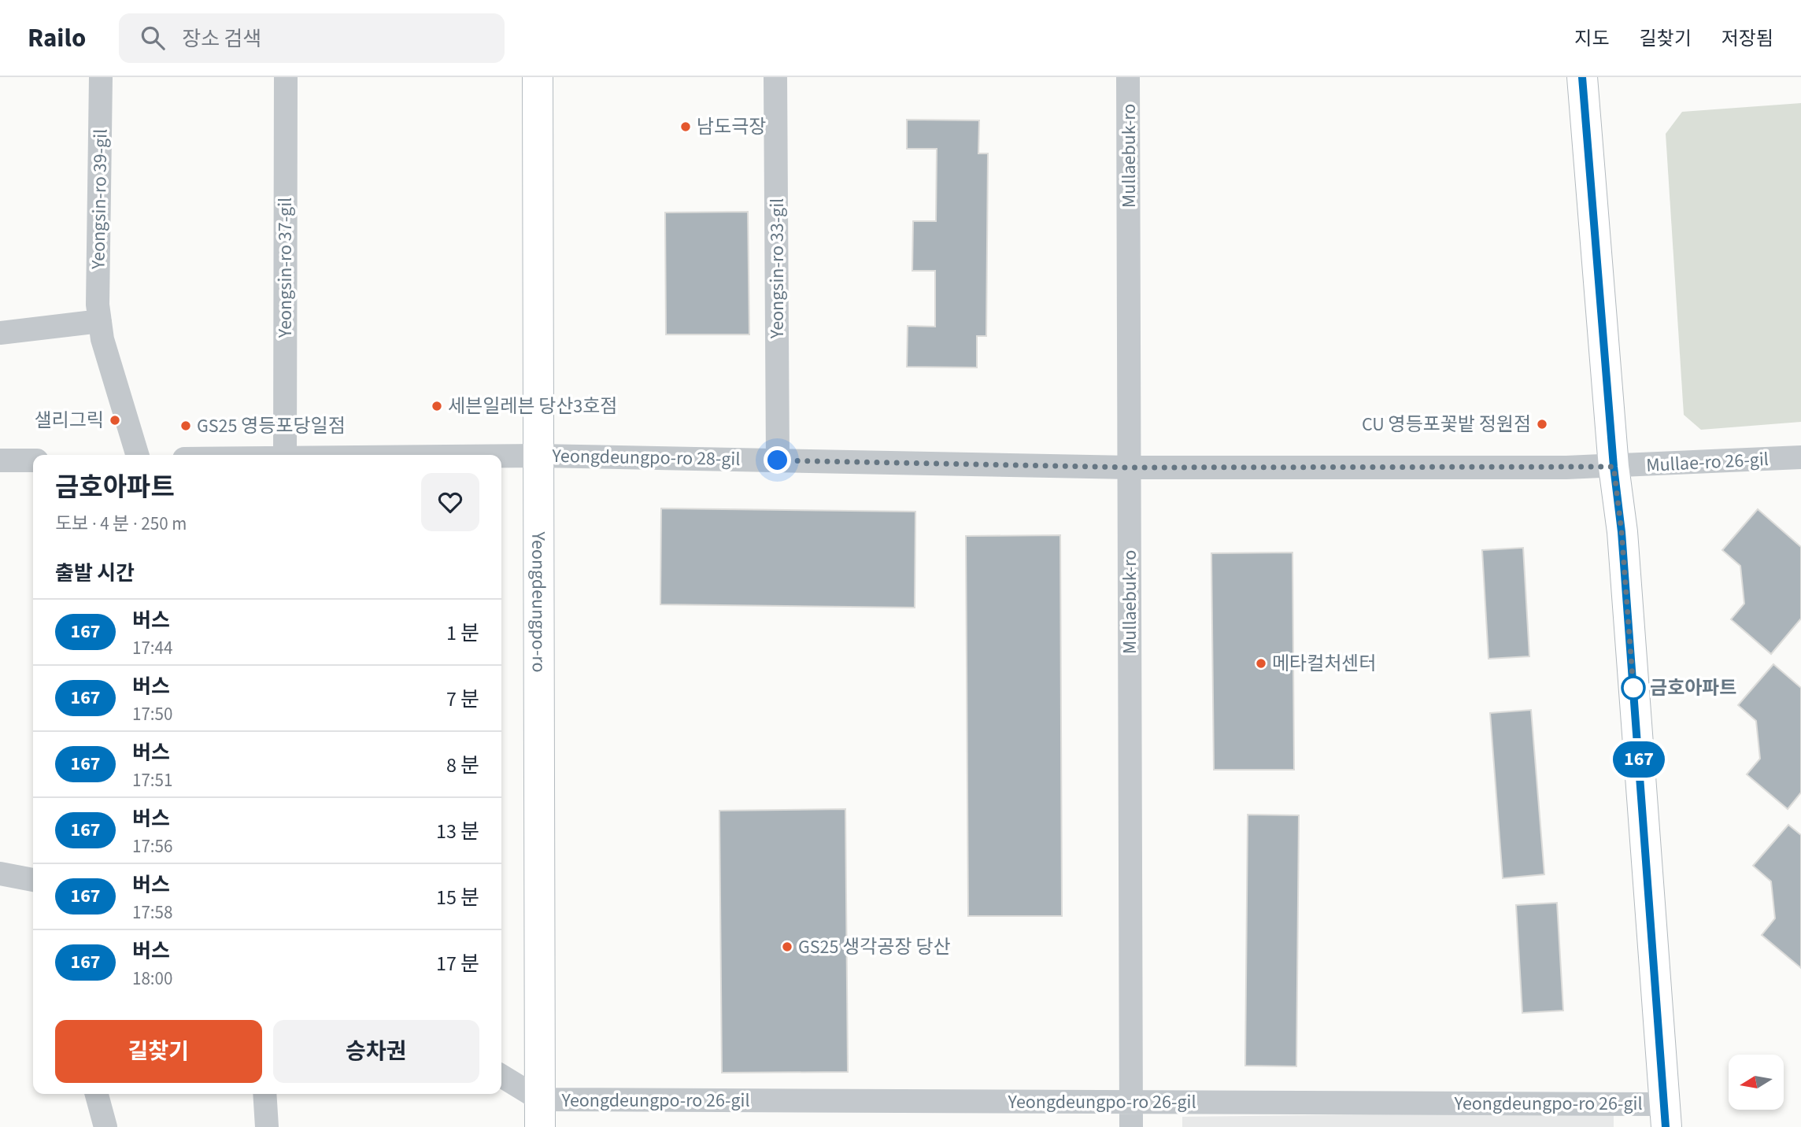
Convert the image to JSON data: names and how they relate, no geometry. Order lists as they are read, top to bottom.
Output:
{
  "streets": {
    "street": [
      "Mullaebuk-ro",
      "Yeongsin-ro 39-gil",
      "Yeongsin-ro 37-gil",
      "Yeongsin-ro 33-gil",
      "Yeongdeungpo-ro 28-gil",
      "Mullae-ro 26-gil",
      "Yeongdeungpo-ro",
      "Yeongdeungpo-ro 26-gil"
    ]
  },
  "crossings": [
    ["Mullaebuk-ro", "Yeongdeungpo-ro 28-gil"],
    ["Mullaebuk-ro", "Yeongdeungpo-ro 26-gil"],
    ["Yeongsin-ro 33-gil", "Yeongdeungpo-ro 28-gil"],
    ["Yeongdeungpo-ro 28-gil", "Mullae-ro 26-gil"],
    ["Yeongdeungpo-ro 28-gil", "Yeongdeungpo-ro"],
    ["Yeongdeungpo-ro", "Yeongdeungpo-ro 26-gil"]
  ],
  "places": [
    "남도극장",
    "세븐일레븐 당산3호점",
    "샐리그릭",
    "CU 영등포꽃밭 정원점",
    "GS25 영등포당일점",
    "메타컬처센터",
    "금호아파트",
    "GS25 생각공장 당산"
  ],
  "lines": ["bus line 167"],
  "north": "left",
  "page": {
    "header": "Railo",
    "search": "장소 검색",
    "nav": ["지도", "길찾기", "저장됨"],
    "on_map": "167",
    "heading": [
      ["금호아파트", "도보 · 4 분 · 250 m"],
      "출발 시간"
    ],
    "list": [
      {
        "mark": "167",
        "name": "버스",
        "note": "17:44",
        "value": "1 분"
      },
      {
        "mark": "167",
        "name": "버스",
        "note": "17:50",
        "value": "7 분"
      },
      {
        "mark": "167",
        "name": "버스",
        "note": "17:51",
        "value": "8 분"
      },
      {
        "mark": "167",
        "name": "버스",
        "note": "17:56",
        "value": "13 분"
      },
      {
        "mark": "167",
        "name": "버스",
        "note": "17:58",
        "value": "15 분"
      },
      {
        "mark": "167",
        "name": "버스",
        "note": "18:00",
        "value": "17 분"
      }
    ],
    "buttons": ["길찾기", "승차권"]
  }
}
